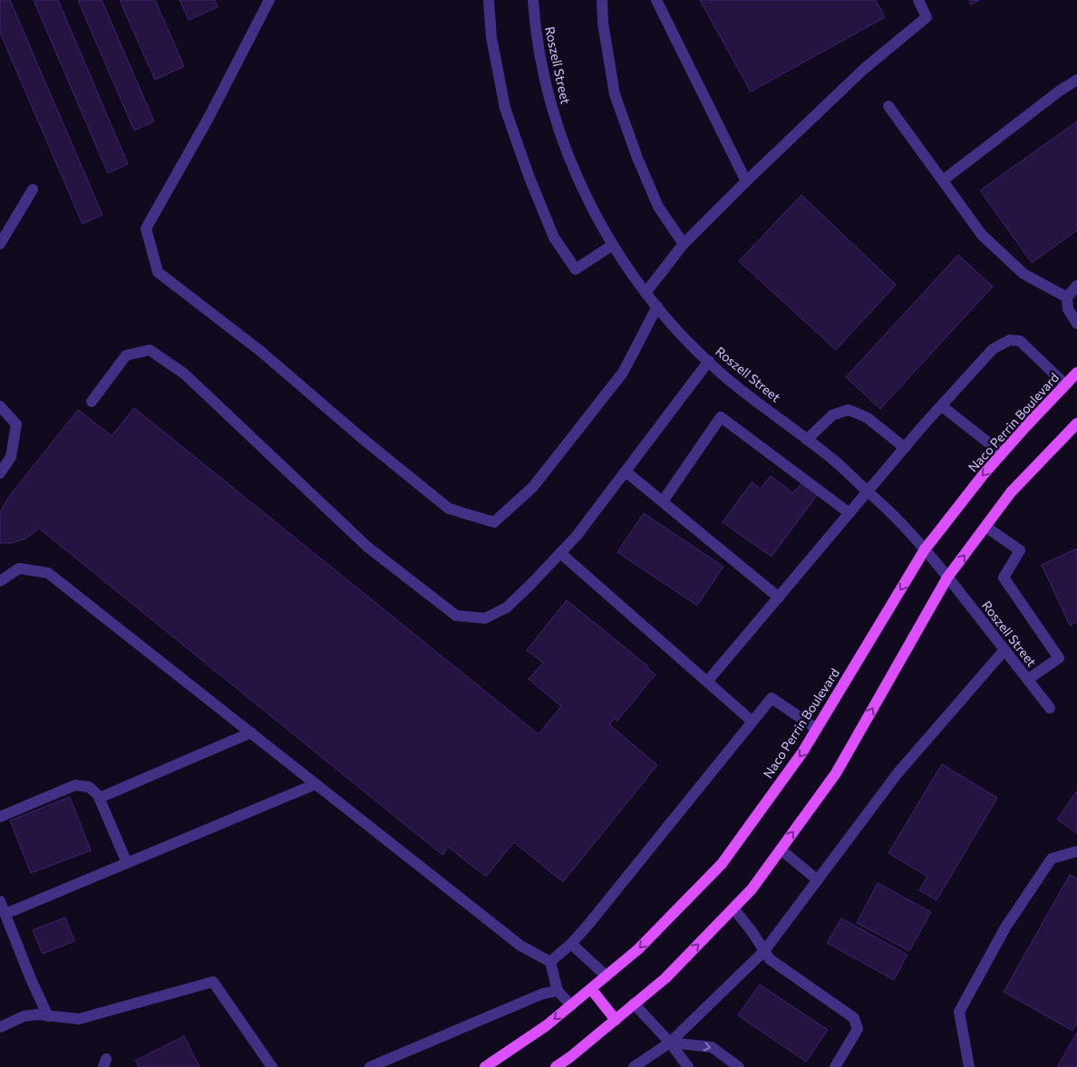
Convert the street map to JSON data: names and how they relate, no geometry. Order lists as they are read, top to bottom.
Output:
{
  "streets": {
    "main road": ["Naco Perrin Boulevard"],
    "street": ["Roszell Street"]
  },
  "crossings": [
    ["Roszell Street", "Naco Perrin Boulevard"]
  ]
}
